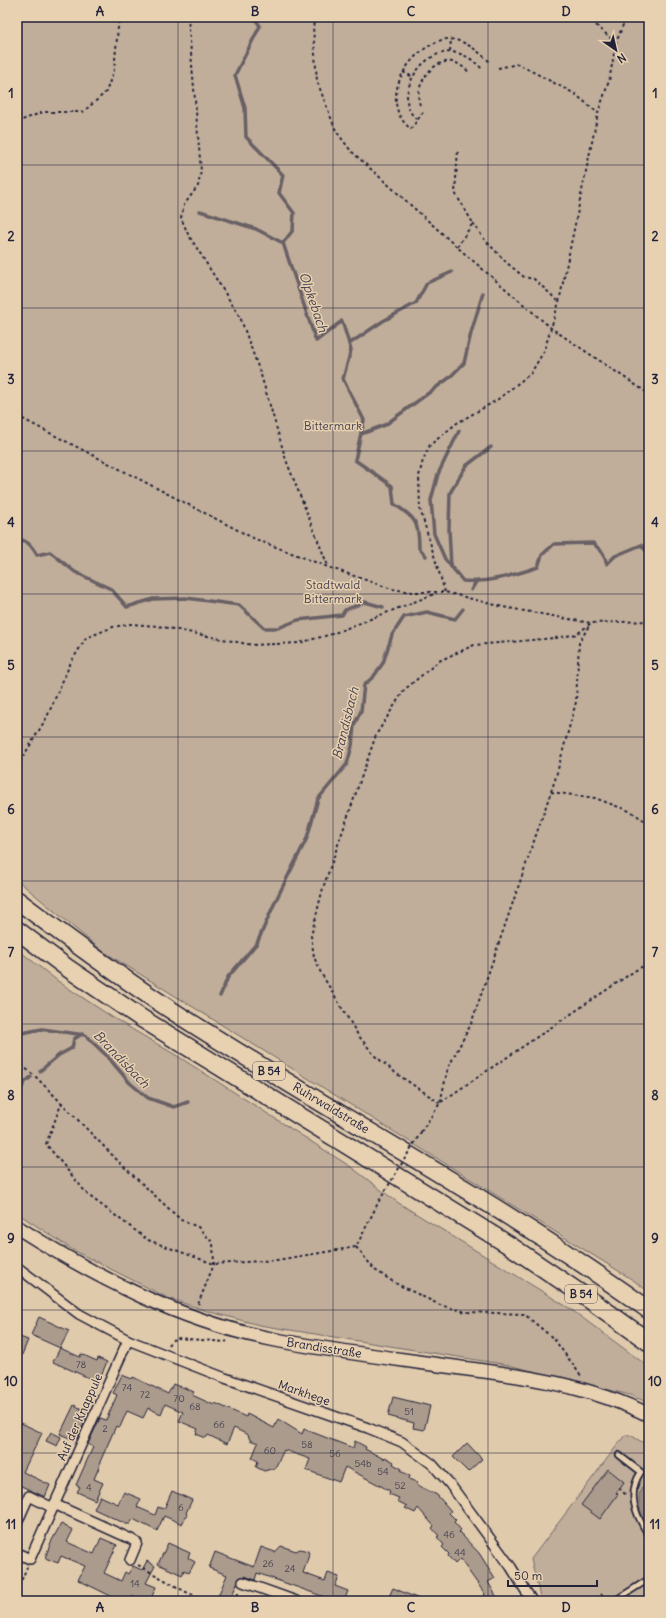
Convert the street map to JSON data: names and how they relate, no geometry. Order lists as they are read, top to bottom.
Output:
{
  "streets": {
    "highway": ["B 54", "Ruhrwaldstraße"],
    "street": ["Brandisstraße", "Markhege", "Auf der Knappule"]
  },
  "crossings": [
    ["Markhege", "Auf der Knappule"]
  ],
  "water": ["Olpkebach", "Brandisbach"],
  "parks": ["Bittermark", "Stadtwald Bittermark"],
  "house_numbers": [
    "78",
    "74",
    "72",
    "70",
    "68",
    "51",
    "66",
    "2",
    "58",
    "60",
    "56",
    "54b",
    "54",
    "52",
    "4",
    "6",
    "46",
    "44",
    "26",
    "24",
    "14"
  ],
  "scale_bar": "50 m",
  "north": "bottom right",
  "grid": {
    "columns": [
      "A",
      "B",
      "C",
      "D"
    ],
    "rows": [
      "1",
      "2",
      "3",
      "4",
      "5",
      "6",
      "7",
      "8",
      "9",
      "10",
      "11"
    ]
  }
}
